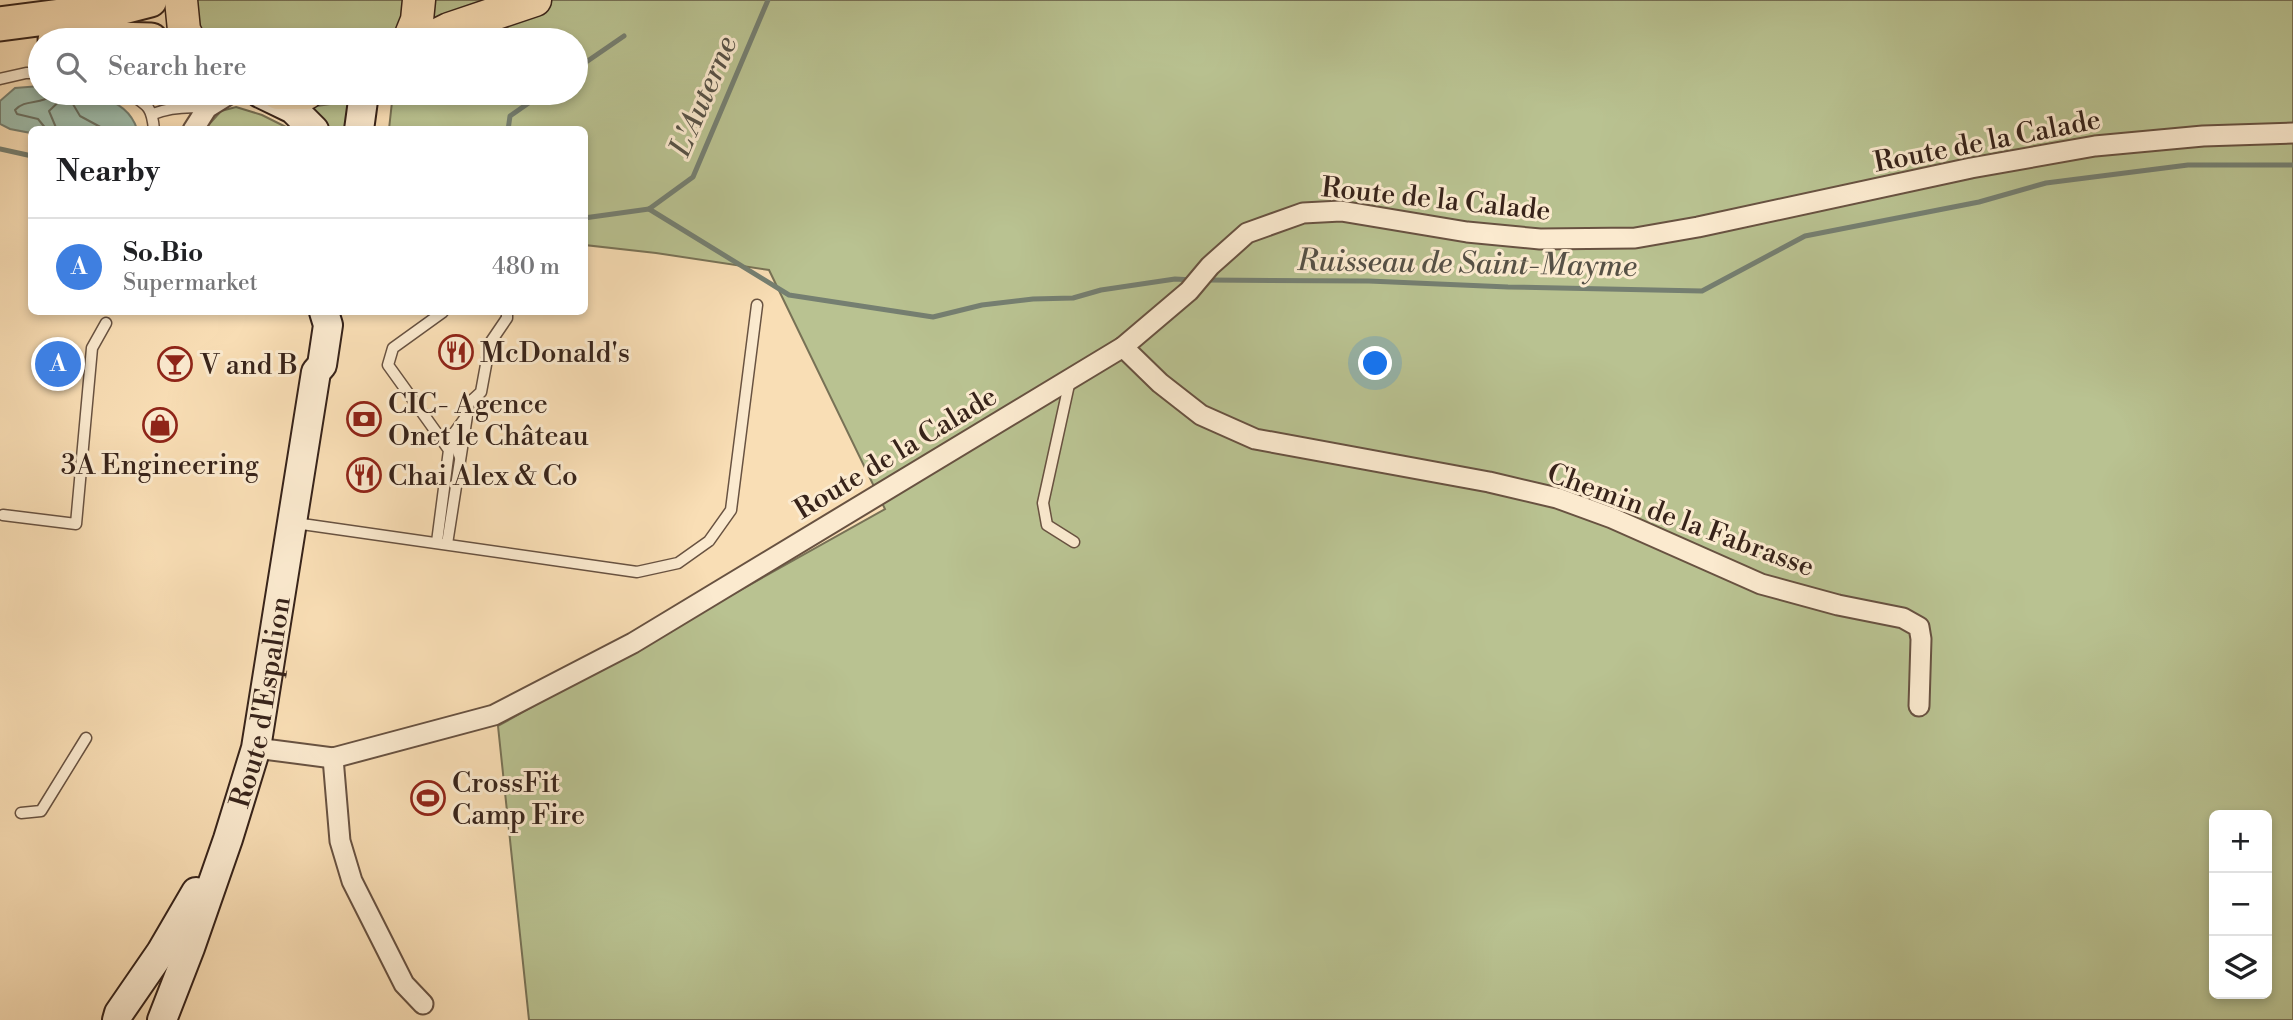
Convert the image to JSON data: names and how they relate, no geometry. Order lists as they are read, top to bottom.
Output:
{
  "streets": {
    "main road": ["Route d'Espalion"],
    "street": ["Route de la Calade", "Chemin de la Fabrasse"]
  },
  "crossings": [
    ["Route de la Calade", "Chemin de la Fabrasse"],
    ["Route de la Calade", "Route d'Espalion"]
  ],
  "water": ["L'Auterne", "Ruisseau de Saint-Mayme"],
  "places": {
    "restaurant": ["McDonald's", "Chai Alex & Co"],
    "bar": ["V and B"],
    "bank": ["CIC- Agence Onet le Château"],
    "shop": ["3A Engineering"],
    "sports": ["CrossFit Camp Fire"]
  },
  "page": {
    "search": "Search here",
    "heading": "Nearby",
    "list": [
      {
        "mark": "A",
        "name": "So.Bio",
        "note": "Supermarket",
        "value": "480 m"
      }
    ],
    "pins": "A",
    "map_buttons": ["+", "−"]
  }
}
